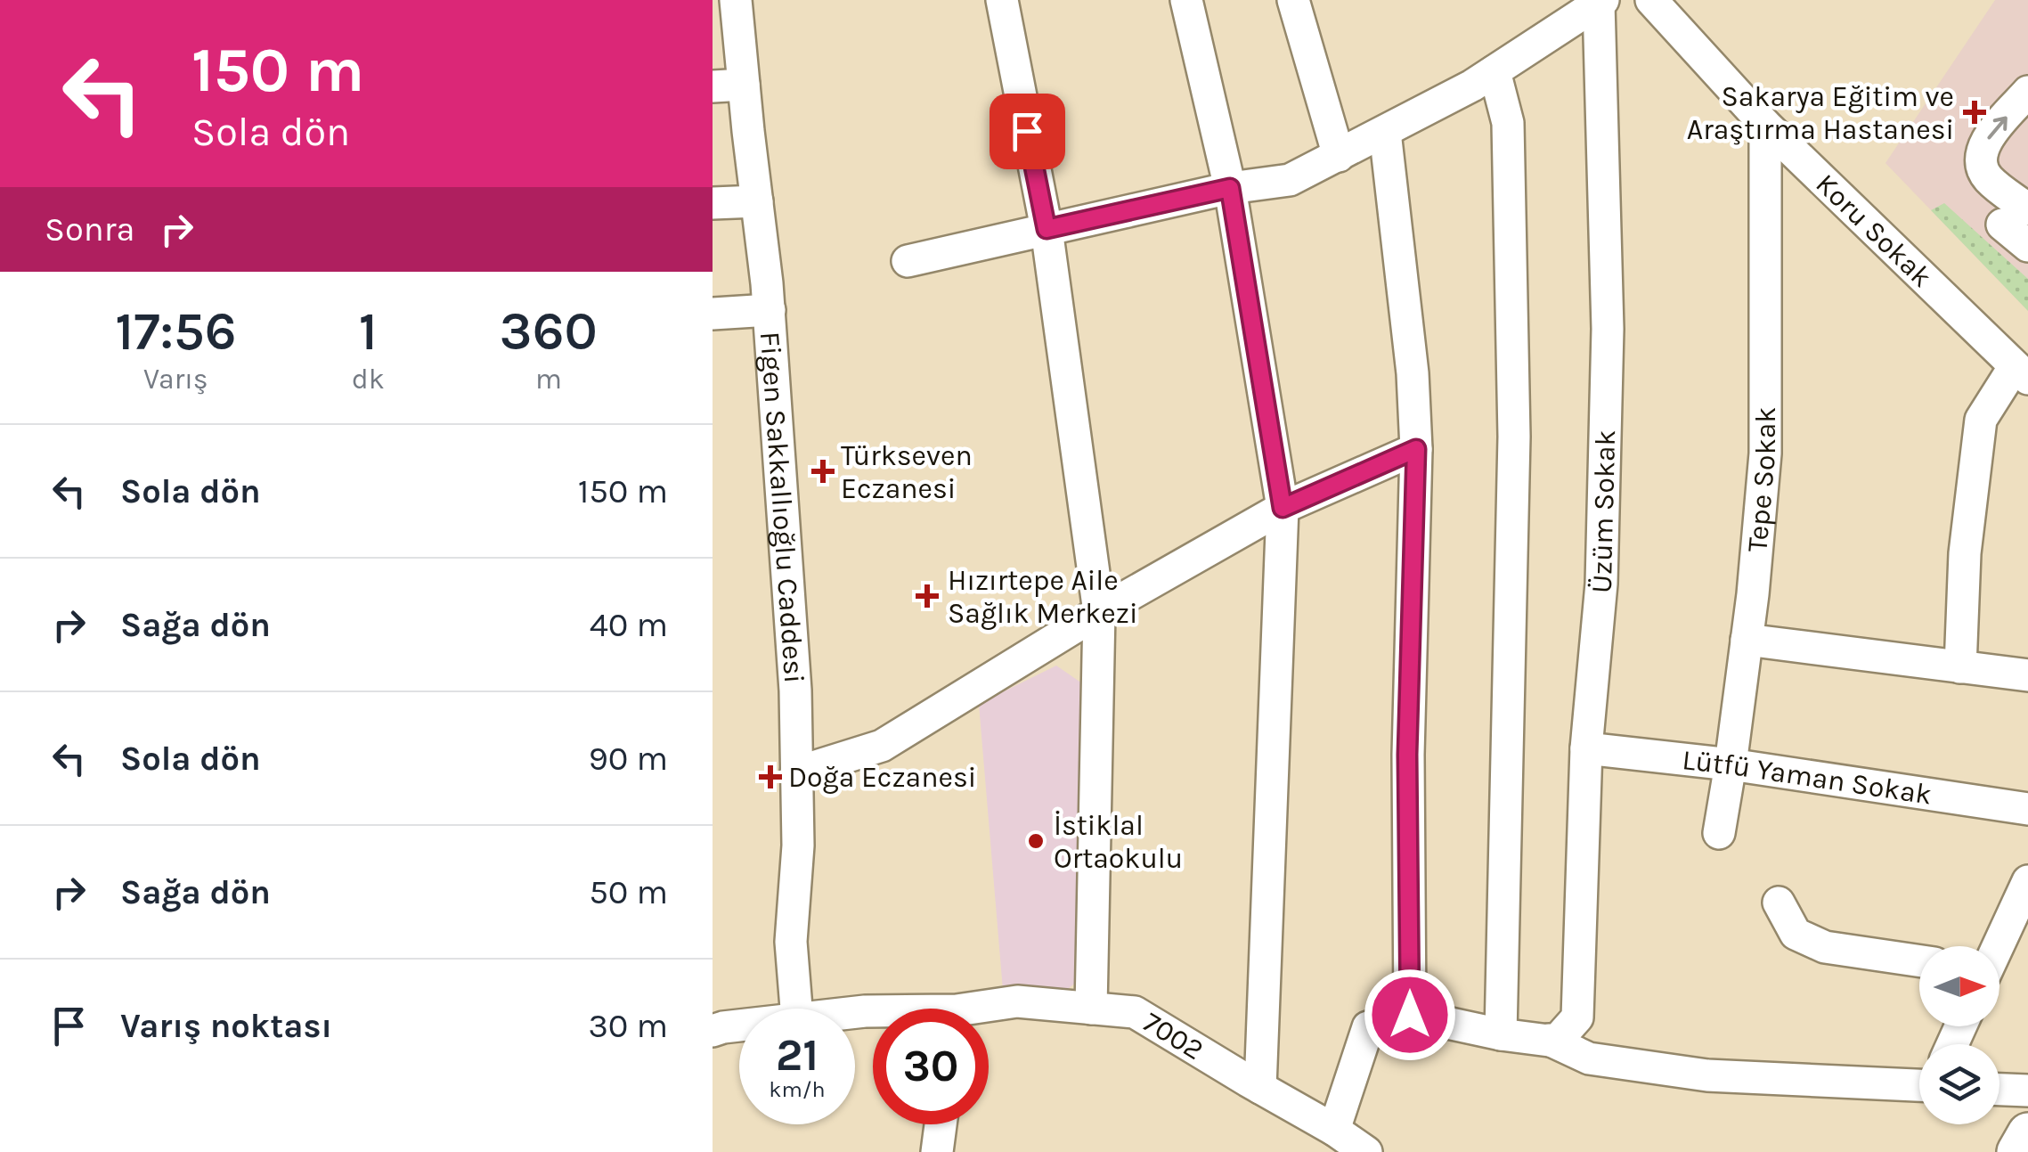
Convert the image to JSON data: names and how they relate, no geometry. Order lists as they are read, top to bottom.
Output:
{
  "streets": {
    "street": [
      "Koru Sokak",
      "Tepe Sokak",
      "Figen Sakkallıoğlu Caddesi",
      "Üzüm Sokak",
      "Lütfü Yaman Sokak",
      "7002"
    ]
  },
  "crossings": [
    ["Koru Sokak", "Tepe Sokak"],
    ["Tepe Sokak", "Lütfü Yaman Sokak"],
    ["Üzüm Sokak", "Lütfü Yaman Sokak"]
  ],
  "places": {
    "health": [
      "Sakarya Eğitim ve Araştırma Hastanesi",
      "Türkseven Eczanesi",
      "Hızırtepe Aile Sağlık Merkezi",
      "Doğa Eczanesi"
    ],
    "other": ["İstiklal Ortaokulu"]
  },
  "north": "right",
  "page": {
    "turn": ["150 m", "Sola dön"],
    "then": "Sonra",
    "eta": [
      "17:56",
      "Varış",
      "1",
      "dk",
      "360",
      "m"
    ],
    "list": [
      {
        "name": "Sola dön",
        "value": "150 m"
      },
      {
        "name": "Sağa dön",
        "value": "40 m"
      },
      {
        "name": "Sola dön",
        "value": "90 m"
      },
      {
        "name": "Sağa dön",
        "value": "50 m"
      },
      {
        "name": "Varış noktası",
        "value": "30 m"
      }
    ],
    "speed": "21 km/h",
    "limit": "30"
  }
}
